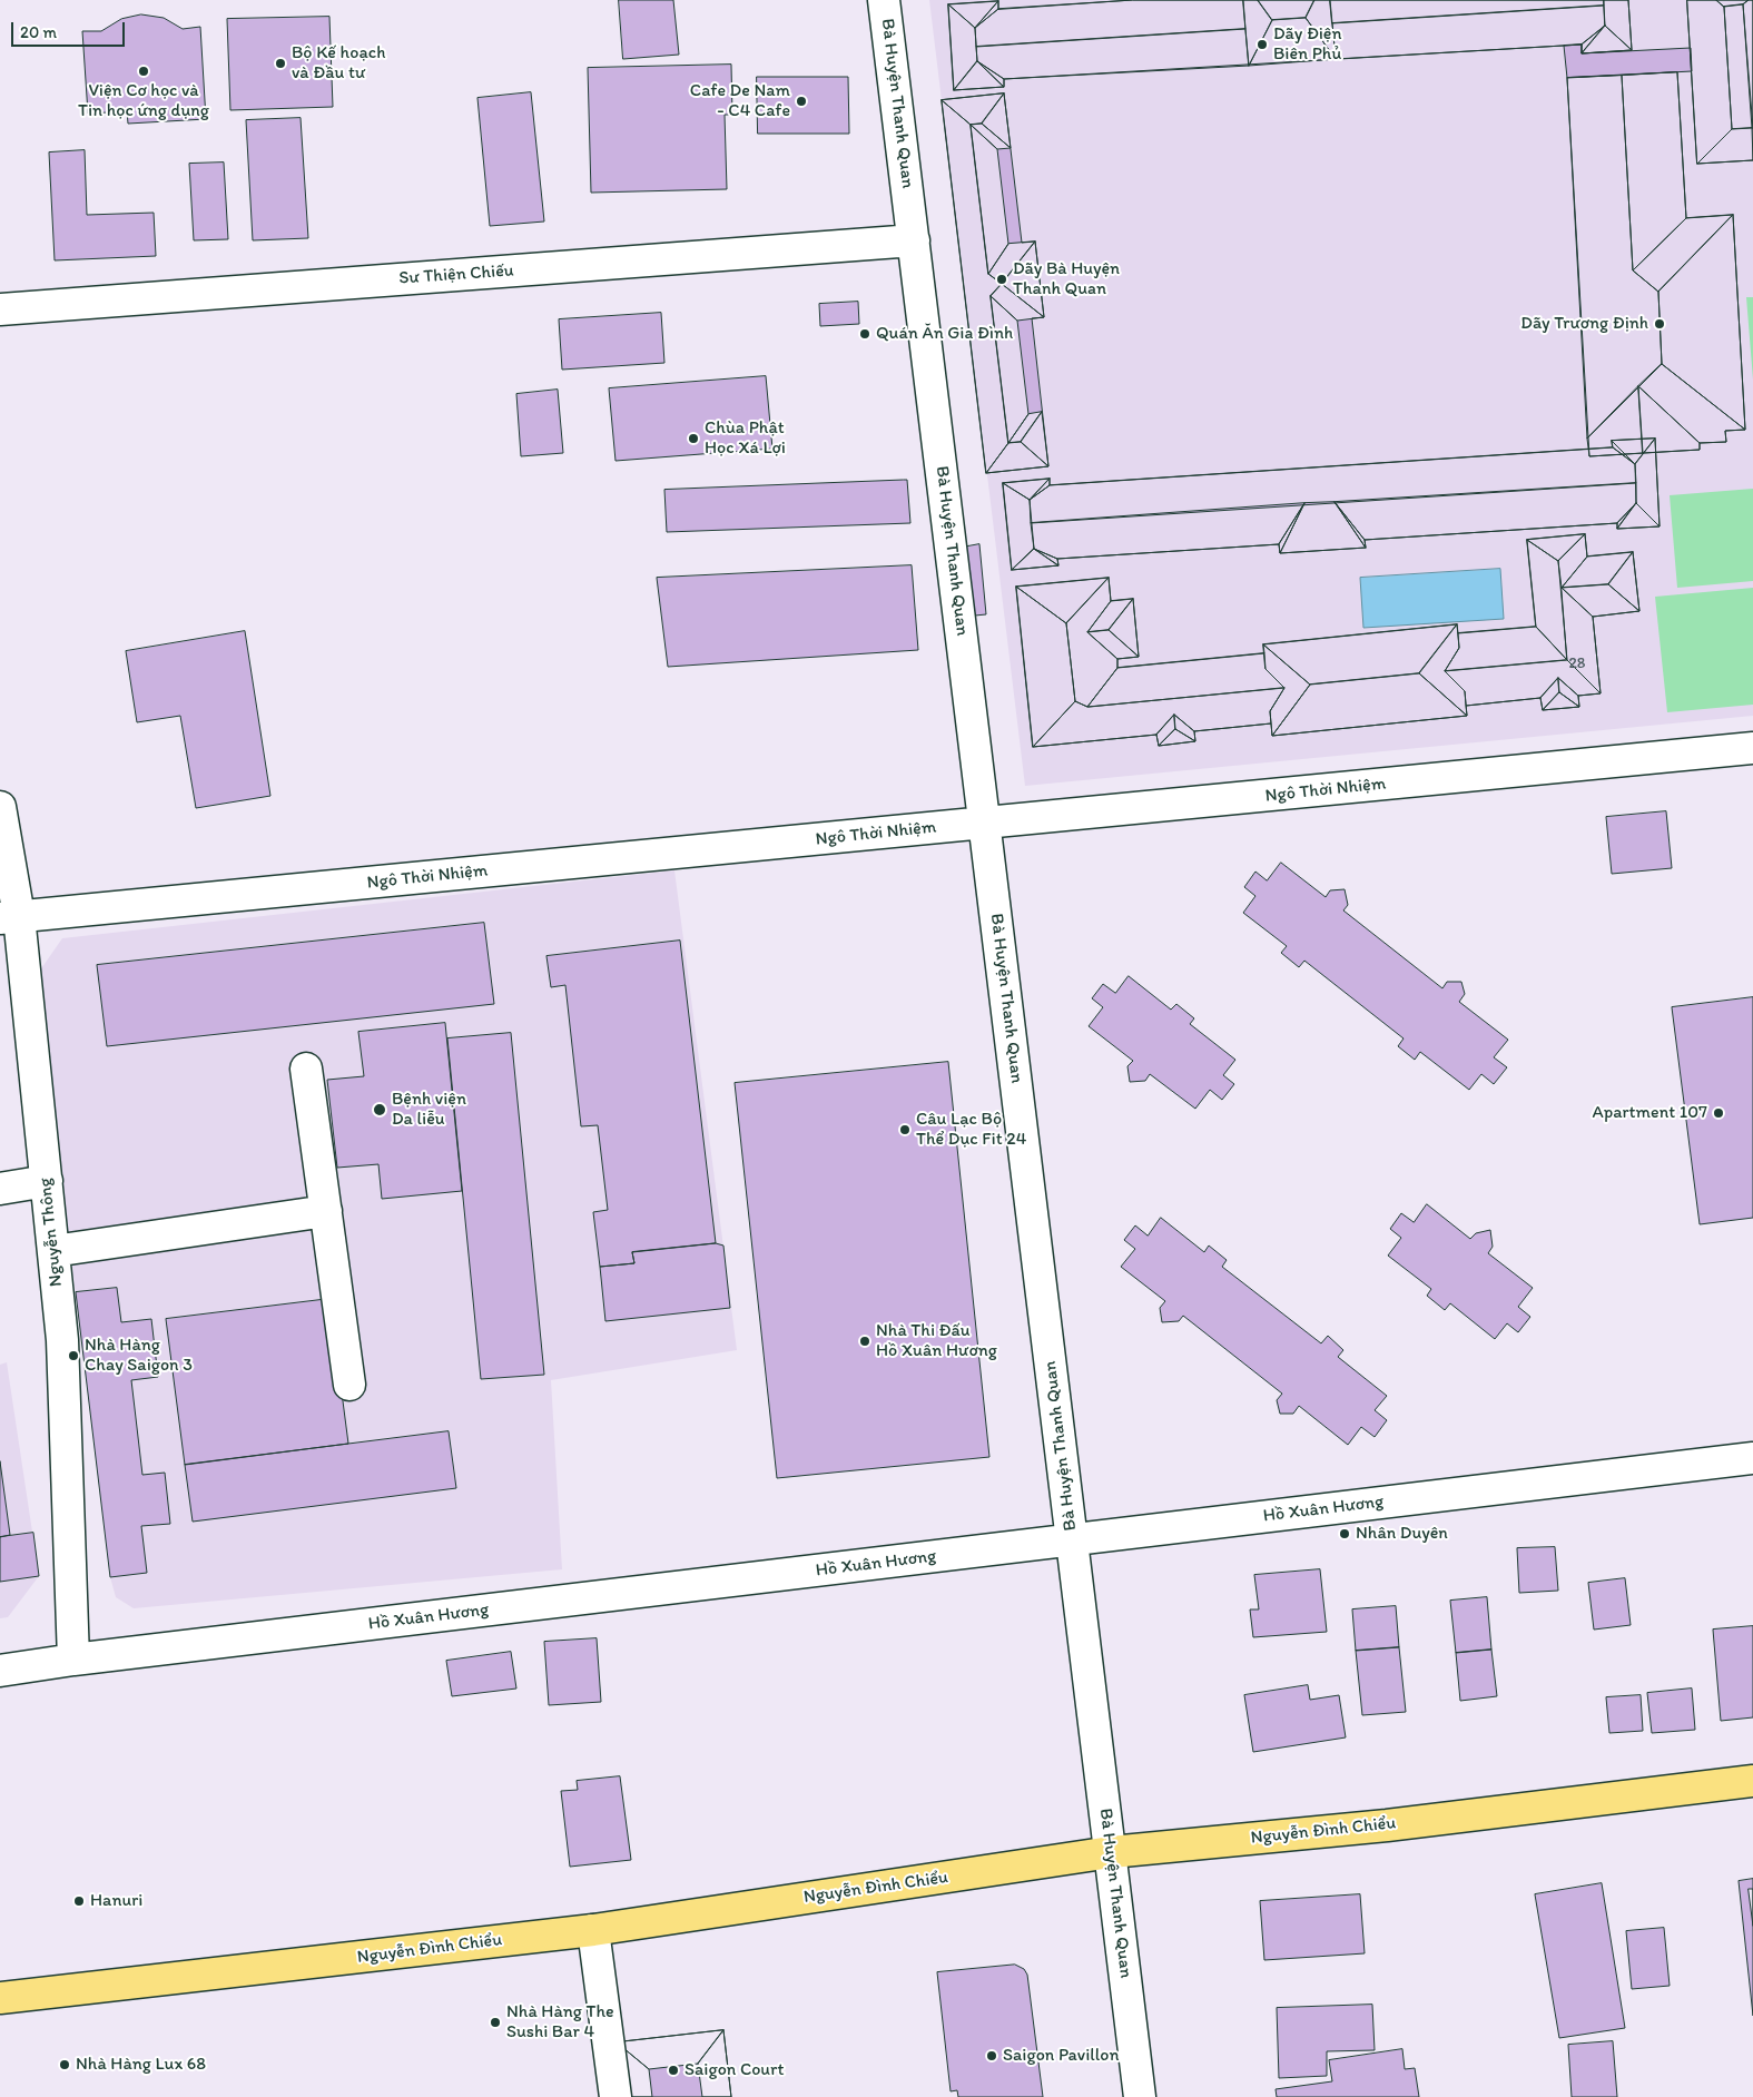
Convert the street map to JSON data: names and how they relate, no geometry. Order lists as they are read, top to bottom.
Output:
{
  "streets": {
    "main road": ["Nguyễn Đình Chiểu"],
    "street": [
      "Bà Huyện Thanh Quan",
      "Sư Thiện Chiếu",
      "Ngô Thời Nhiệm",
      "Nguyễn Thông",
      "Hồ Xuân Hương"
    ]
  },
  "crossings": [
    ["Bà Huyện Thanh Quan", "Sư Thiện Chiếu"],
    ["Bà Huyện Thanh Quan", "Ngô Thời Nhiệm"],
    ["Bà Huyện Thanh Quan", "Hồ Xuân Hương"],
    ["Bà Huyện Thanh Quan", "Nguyễn Đình Chiểu"],
    ["Ngô Thời Nhiệm", "Nguyễn Thông"],
    ["Nguyễn Thông", "Hồ Xuân Hương"]
  ],
  "places": [
    "Dãy Điện Biên Phủ",
    "Bộ Kế hoạch và Đầu tư",
    "Viện Cơ học và Tin học ứng dụng",
    "Cafe De Nam - C4 Cafe",
    "Dãy Bà Huyện Thanh Quan",
    "Dãy Trương Định",
    "Quán Ăn Gia Đình",
    "Chùa Phật Học Xá Lợi",
    "Bệnh viện Da liễu",
    "Apartment 107",
    "Câu Lạc Bộ Thể Dục Fit 24",
    "Nhà Thi Đấu Hồ Xuân Hương",
    "Nhà Hàng Chay Saigon 3",
    "Nhân Duyên",
    "Hanuri",
    "Nhà Hàng The Sushi Bar 4",
    "Saigon Pavillon",
    "Nhà Hàng Lux 68",
    "Saigon Court"
  ],
  "house_numbers": ["28"],
  "scale_bar": "20 m"
}
